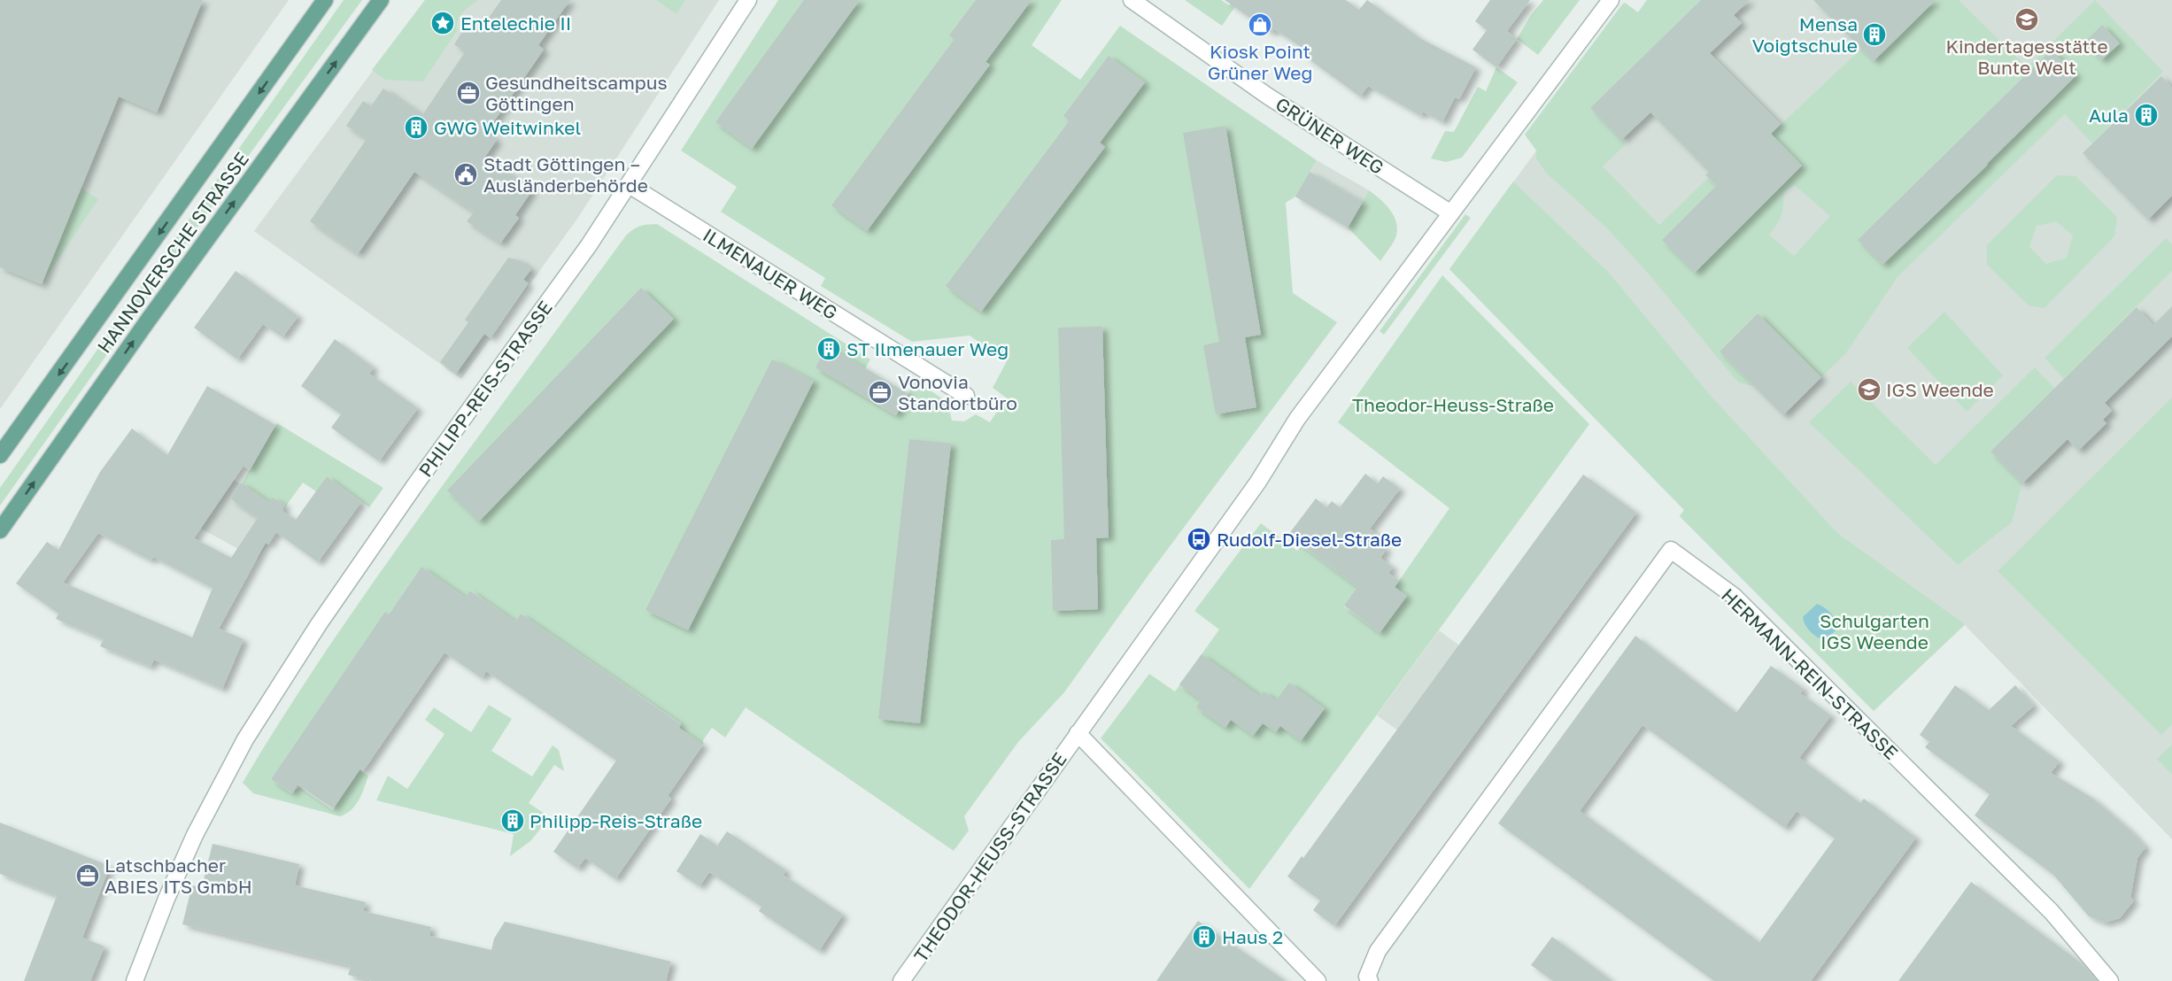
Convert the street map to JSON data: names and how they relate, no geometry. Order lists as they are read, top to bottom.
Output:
{
  "streets": {
    "main road": ["HANNOVERSCHE STRASSE"],
    "street": [
      "GRÜNER WEG",
      "ILMENAUER WEG",
      "PHILIPP-REIS-STRASSE",
      "HERMANN-REIN-STRASSE",
      "THEODOR-HEUSS-STRASSE"
    ]
  },
  "crossings": [
    ["GRÜNER WEG", "THEODOR-HEUSS-STRASSE"],
    ["ILMENAUER WEG", "PHILIPP-REIS-STRASSE"]
  ],
  "parks": ["Theodor-Heuss-Straße", "Schulgarten IGS Weende"],
  "places": {
    "school or university": ["Kindertagesstätte Bunte Welt", "IGS Weende"],
    "place": ["Entelechie II"],
    "shop": ["Kiosk Point Grüner Weg"],
    "building": [
      "Mensa Voigtschule",
      "Aula",
      "GWG Weitwinkel",
      "ST Ilmenauer Weg",
      "Philipp-Reis-Straße",
      "Haus 2"
    ],
    "office": ["Gesundheitscampus Göttingen", "Vonovia Standortbüro", "Latschbacher ABIES ITS GmbH"],
    "public building": ["Stadt Göttingen – Ausländerbehörde"],
    "bus stop": ["Rudolf-Diesel-Straße"]
  }
}
